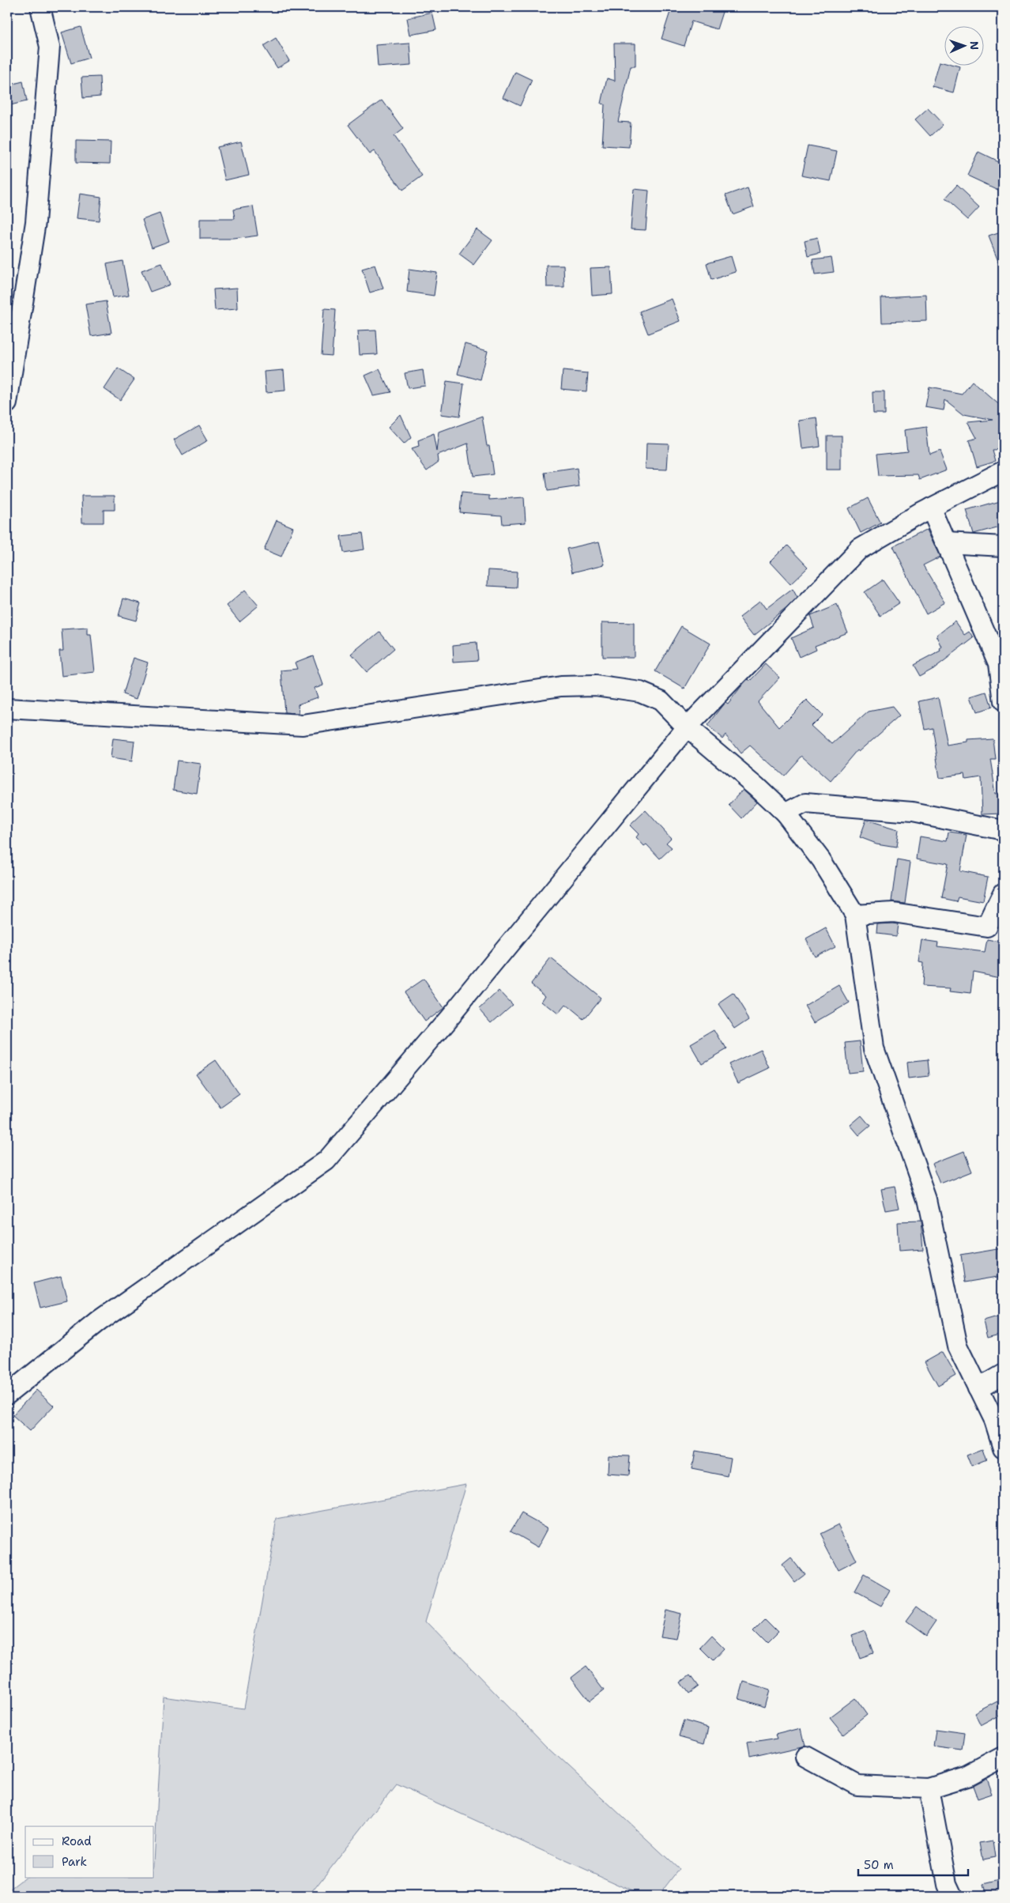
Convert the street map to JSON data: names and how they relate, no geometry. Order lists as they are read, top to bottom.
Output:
{
  "legend": ["Road", "Park"],
  "scale_bar": "50 m",
  "north": "right"
}
